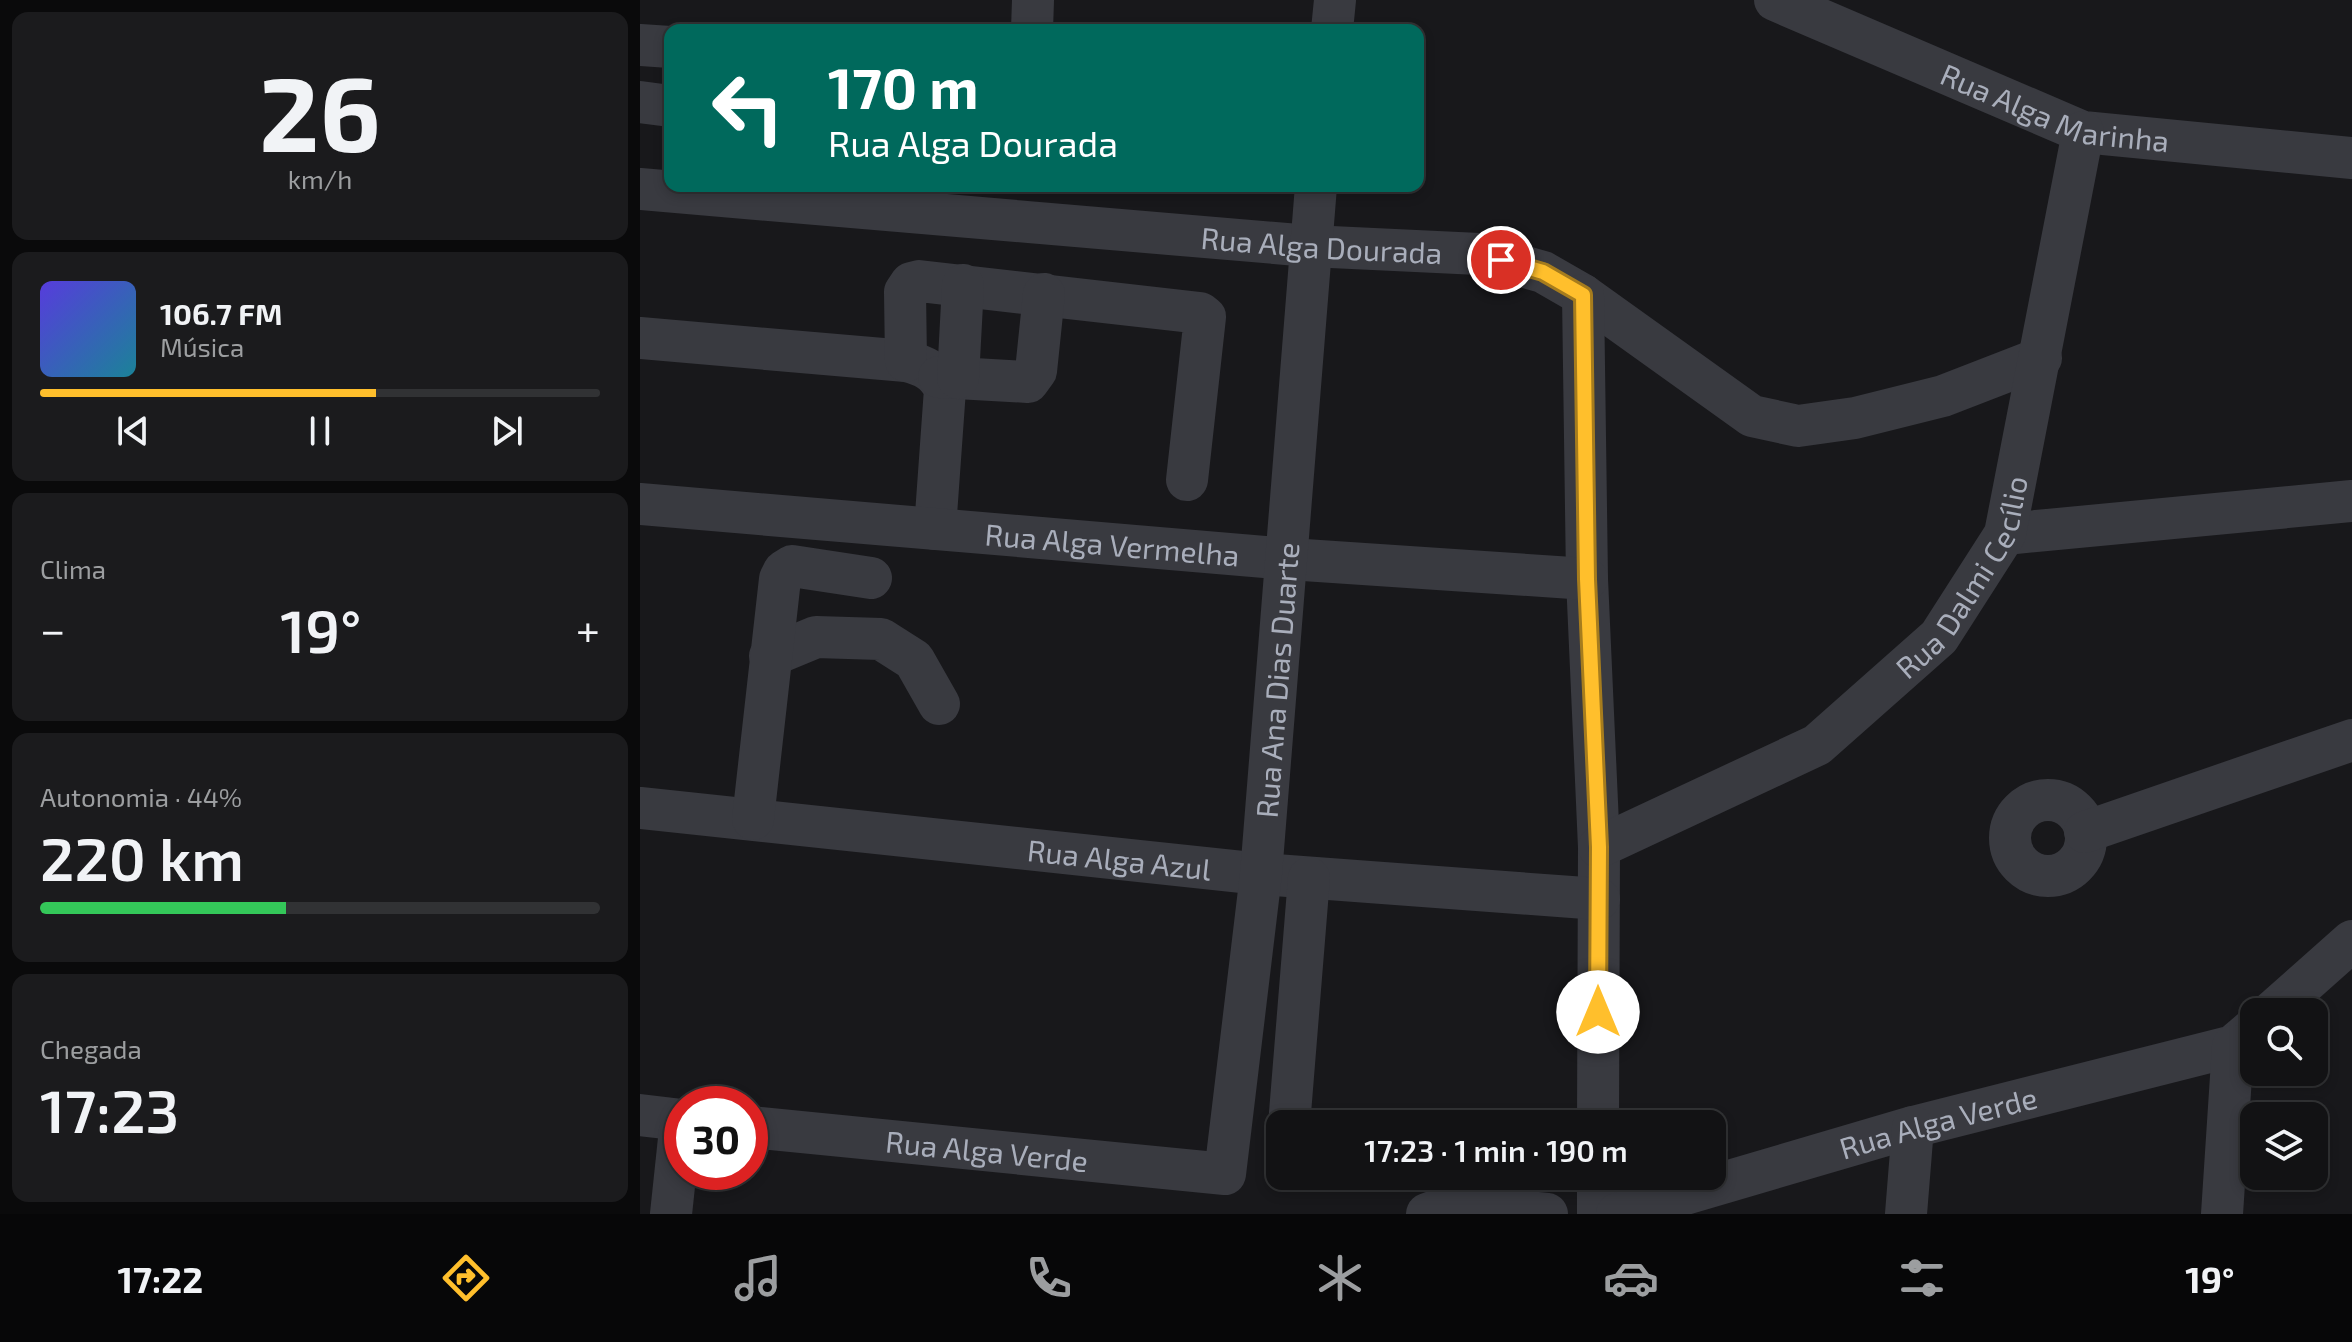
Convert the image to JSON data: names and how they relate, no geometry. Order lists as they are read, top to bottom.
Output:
{
  "streets": {
    "street": [
      "Rua Alga Marinha",
      "Rua Alga Dourada",
      "Rua Alga Vermelha",
      "Rua Dalmi Cecílio",
      "Rua Ana Dias Duarte",
      "Rua Alga Azul",
      "Rua Alga Verde"
    ]
  },
  "crossings": [
    ["Rua Alga Marinha", "Rua Dalmi Cecílio"],
    ["Rua Alga Dourada", "Rua Dalmi Cecílio"],
    ["Rua Alga Dourada", "Rua Ana Dias Duarte"],
    ["Rua Alga Vermelha", "Rua Ana Dias Duarte"],
    ["Rua Ana Dias Duarte", "Rua Alga Azul"],
    ["Rua Ana Dias Duarte", "Rua Alga Verde"]
  ],
  "page": {
    "tile": [
      ["26", "km/h"],
      "Clima",
      ["Autonomia · 44%", "220 km"],
      ["Chegada", "17:23"]
    ],
    "turn": ["170 m", "Rua Alga Dourada"],
    "song": ["106.7 FM", "Música"],
    "heat": ["−", "19°", "+"],
    "limit": "30",
    "trip": "17:23 · 1 min · 190 m",
    "tabs": ["17:22", "19°"]
  }
}
